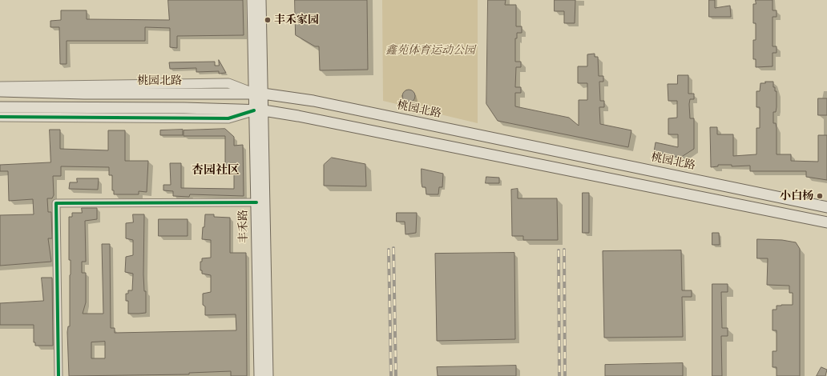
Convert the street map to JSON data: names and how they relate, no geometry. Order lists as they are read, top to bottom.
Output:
{
  "streets": {
    "main road": ["桃园北路", "丰禾路"]
  },
  "crossings": [
    ["桃园北路", "丰禾路"]
  ],
  "districts": ["杏园社区"],
  "parks": ["鑫苑体育运动公园"],
  "places": ["丰禾家园", "小白杨"]
}
